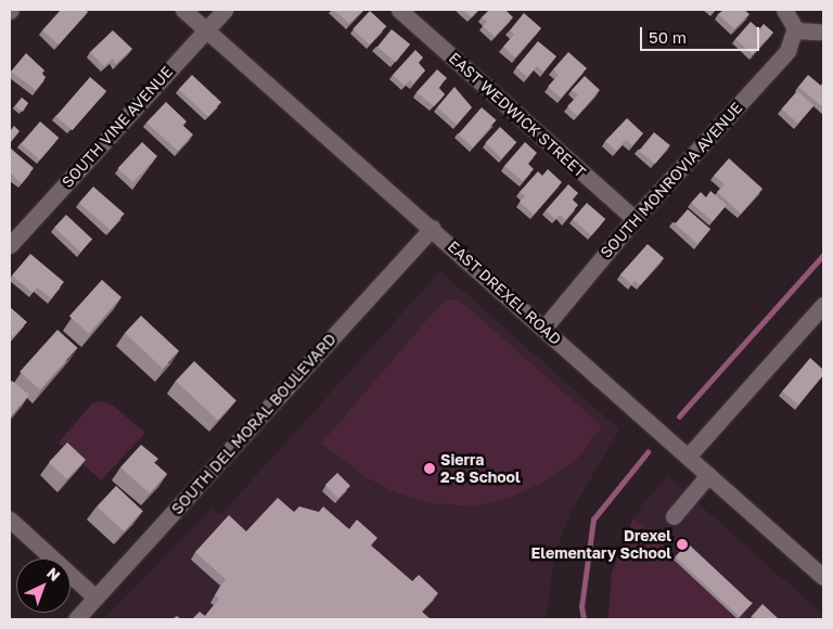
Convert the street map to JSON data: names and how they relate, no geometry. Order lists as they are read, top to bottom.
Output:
{
  "streets": {
    "street": [
      "EAST WEDWICK STREET",
      "SOUTH VINE AVENUE",
      "SOUTH MONROVIA AVENUE",
      "EAST DREXEL ROAD",
      "SOUTH DEL MORAL BOULEVARD"
    ]
  },
  "crossings": [
    ["EAST WEDWICK STREET", "SOUTH MONROVIA AVENUE"],
    ["SOUTH VINE AVENUE", "EAST DREXEL ROAD"],
    ["SOUTH MONROVIA AVENUE", "EAST DREXEL ROAD"],
    ["EAST DREXEL ROAD", "SOUTH DEL MORAL BOULEVARD"]
  ],
  "places": ["Sierra 2-8 School", "Drexel Elementary School"],
  "scale_bar": "50 m",
  "north": "top right"
}
